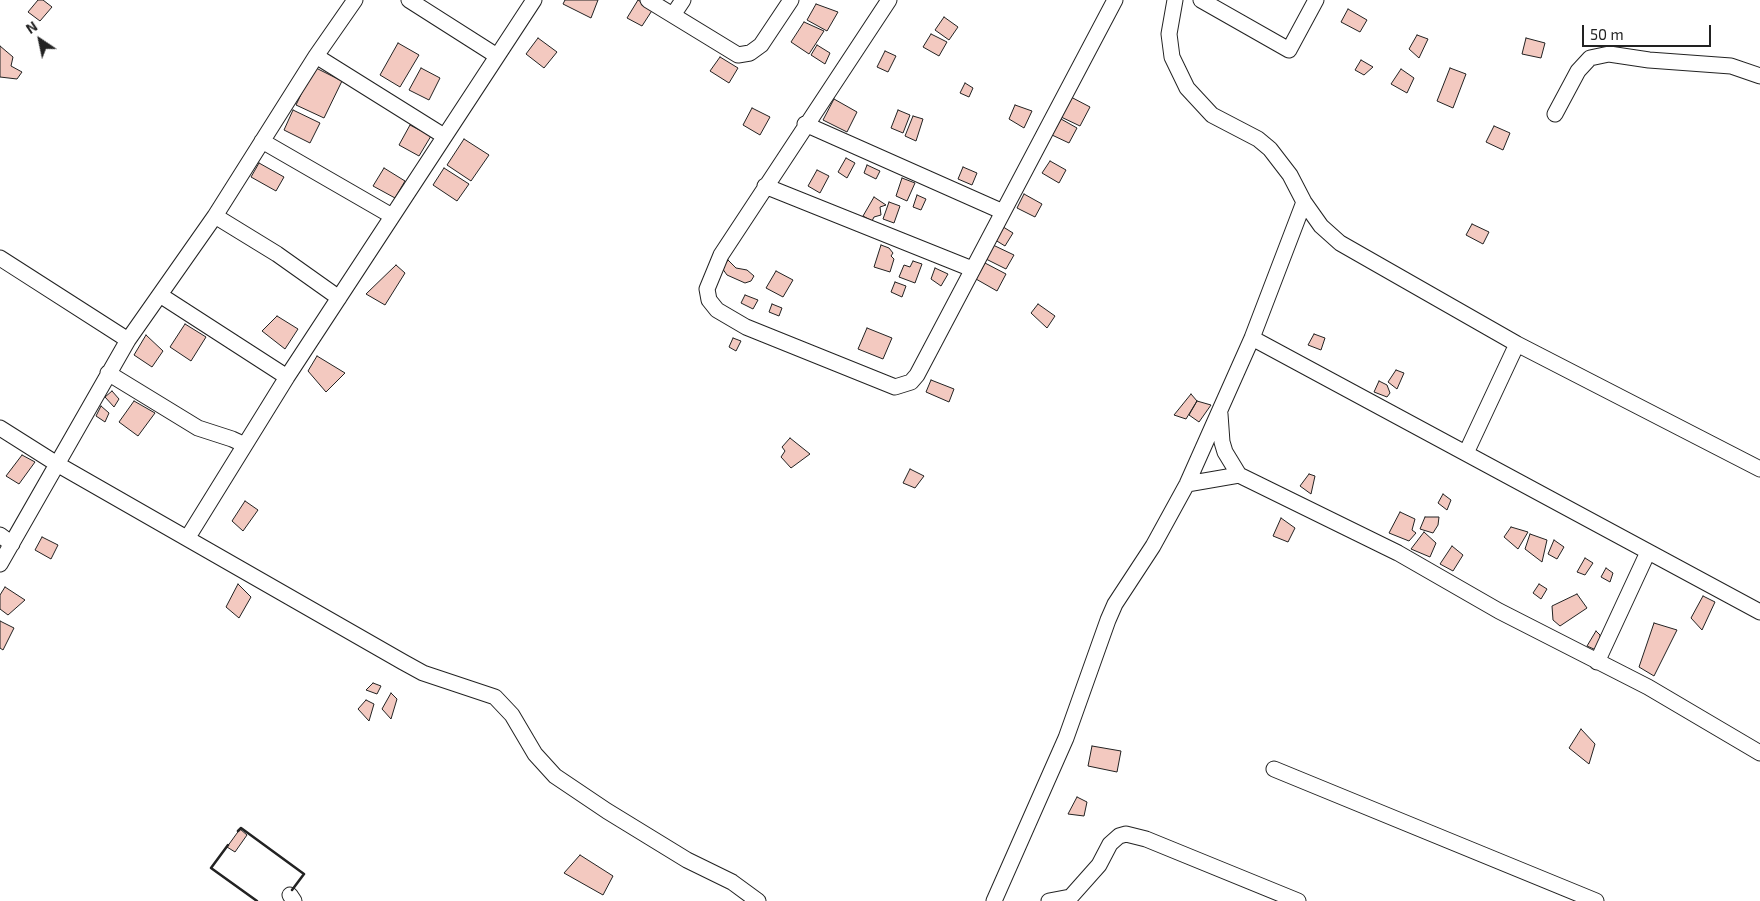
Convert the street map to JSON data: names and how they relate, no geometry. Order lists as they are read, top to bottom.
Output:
{
  "scale_bar": "50 m",
  "north": "top left"
}
